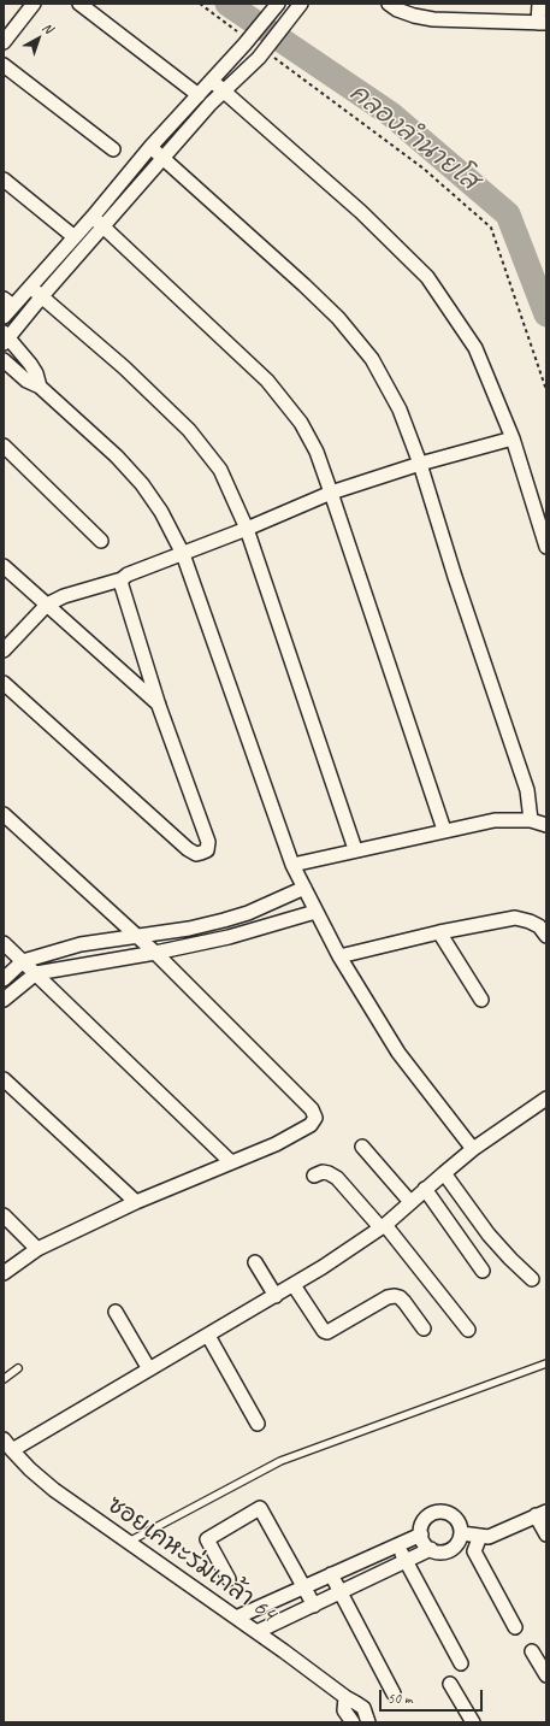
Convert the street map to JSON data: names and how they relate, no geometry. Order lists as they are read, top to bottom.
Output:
{
  "streets": {
    "street": ["ซอยเคหะร่มเกล้า 64"]
  },
  "water": ["คลองลำนายโส"],
  "scale_bar": "50 m",
  "north": "top right"
}
